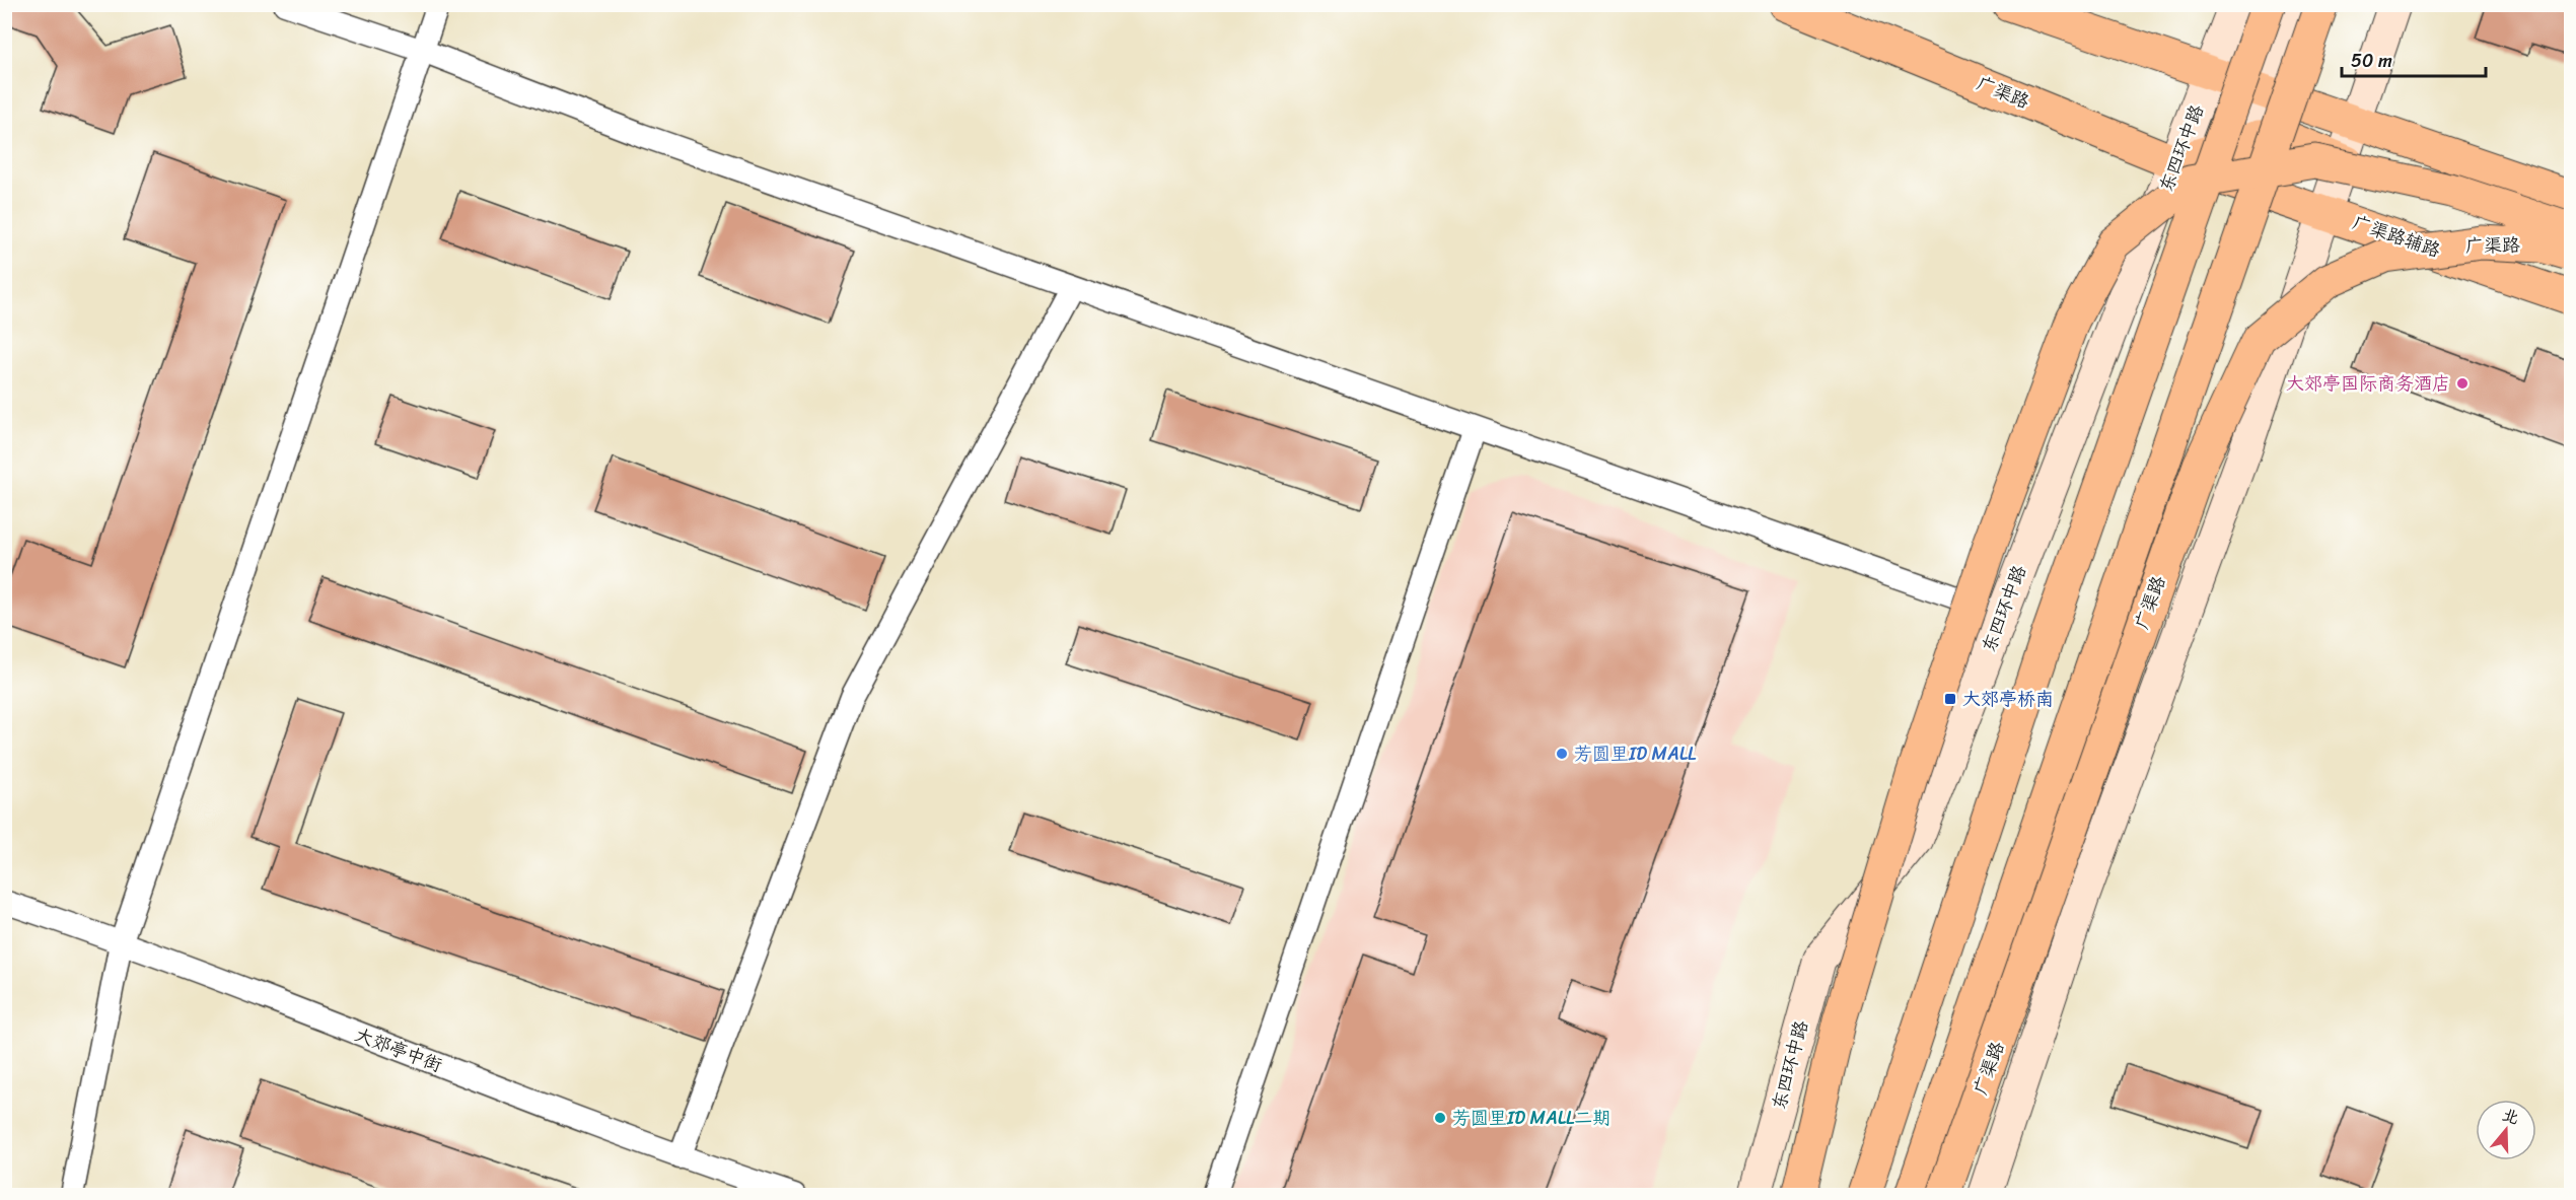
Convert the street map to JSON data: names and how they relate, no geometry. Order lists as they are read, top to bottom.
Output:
{
  "streets": {
    "main road": ["广渠路", "东四环中路", "广渠路辅路"],
    "street": ["大郊亭中街"]
  },
  "crossings": [
    ["广渠路", "东四环中路"],
    ["广渠路", "广渠路辅路"]
  ],
  "places": {
    "other": ["大郊亭国际商务酒店", "芳圆里ID MALL", "芳圆里ID MALL二期"],
    "transit": ["大郊亭桥南"]
  },
  "scale_bar": "50 m",
  "north": "top"
}
